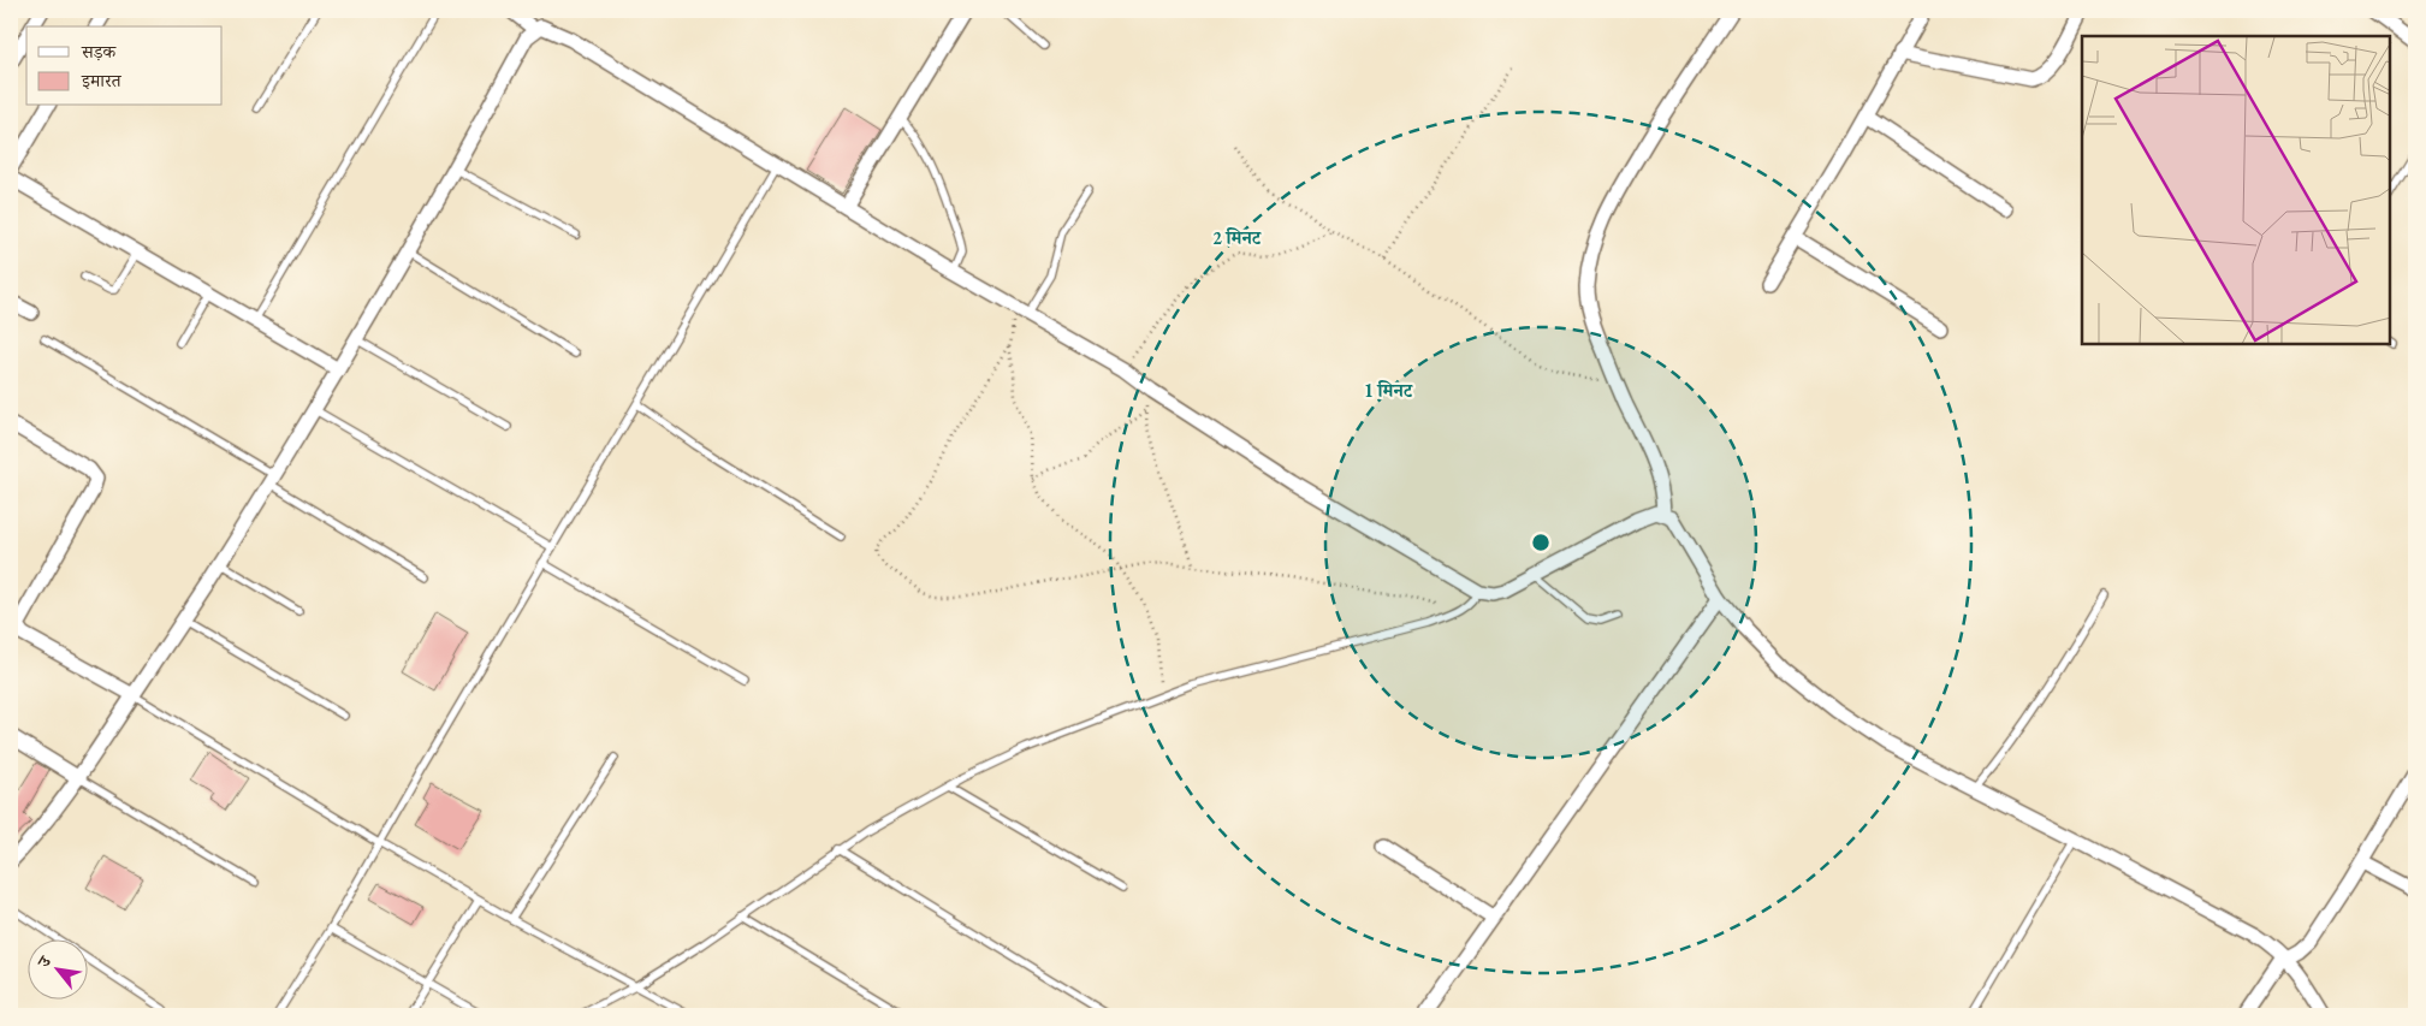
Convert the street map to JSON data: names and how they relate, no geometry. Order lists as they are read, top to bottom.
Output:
{
  "legend": ["सड़क", "इमारत"],
  "north": "top left",
  "rings": ["2 मिनट", "1 मिनट"]
}
